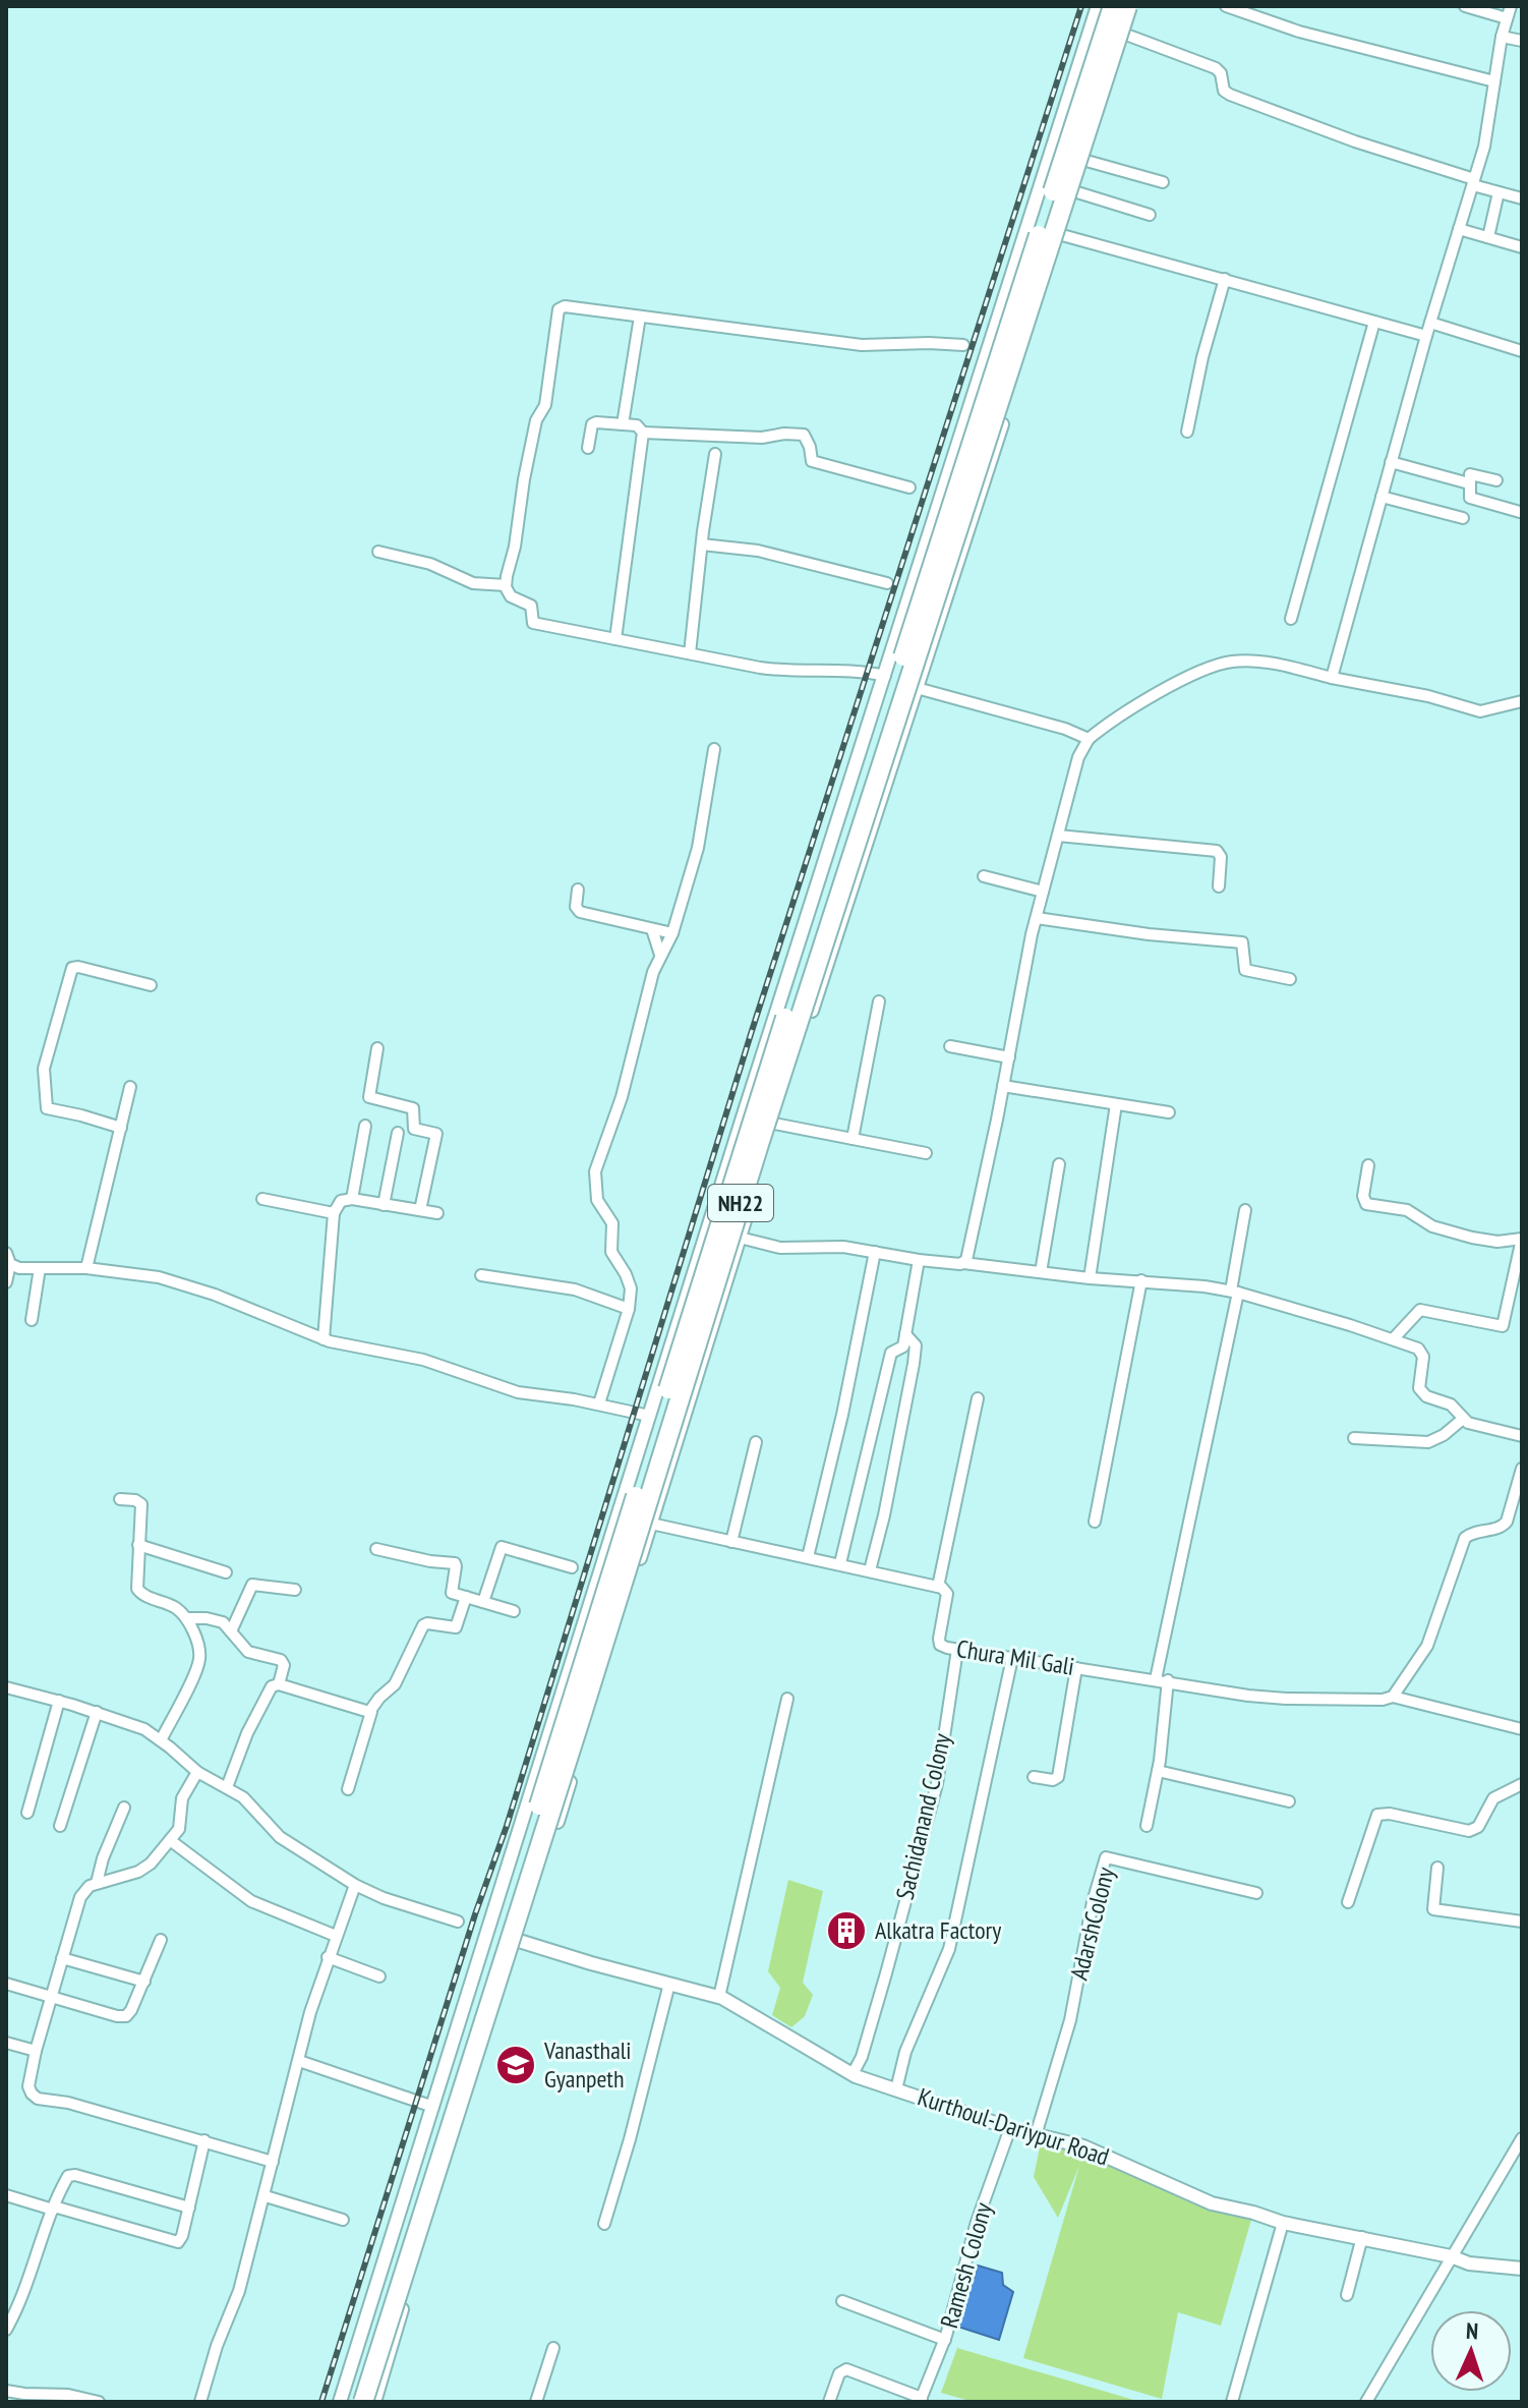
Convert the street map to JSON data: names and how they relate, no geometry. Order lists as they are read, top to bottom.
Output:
{
  "streets": {
    "highway": ["NH22"],
    "street": [
      "Chura Mil Gali",
      "Sachidanand Colony",
      "AdarshColony",
      "Kurthoul-Dariypur Road",
      "Ramesh Colony"
    ]
  },
  "crossings": [
    ["Chura Mil Gali", "Sachidanand Colony"],
    ["Sachidanand Colony", "Kurthoul-Dariypur Road"],
    ["AdarshColony", "Kurthoul-Dariypur Road"],
    ["Kurthoul-Dariypur Road", "Ramesh Colony"]
  ],
  "places": {
    "building": ["Alkatra Factory"],
    "school or university": ["Vanasthali Gyanpeth"]
  },
  "north": "top"
}
